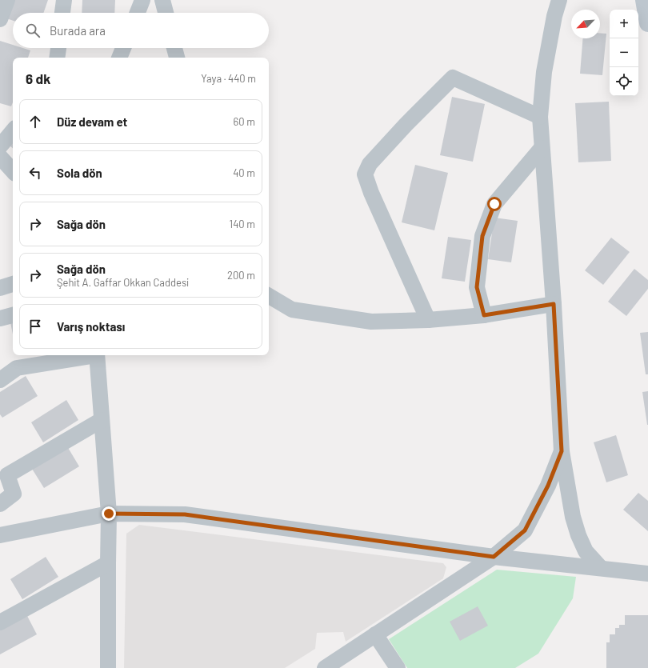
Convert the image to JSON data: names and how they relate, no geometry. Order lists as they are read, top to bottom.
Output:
{
  "north": "bottom left",
  "page": {
    "map_buttons": ["+", "−"],
    "search": "Burada ara",
    "heading": ["6 dk", "Yaya · 440 m"],
    "list": [
      ["Düz devam et", "60 m"],
      ["Sola dön", "40 m"],
      ["Sağa dön", "140 m"],
      ["Sağa dön", "Şehit A. Gaffar Okkan Caddesi", "200 m"],
      "Varış noktası"
    ]
  }
}
